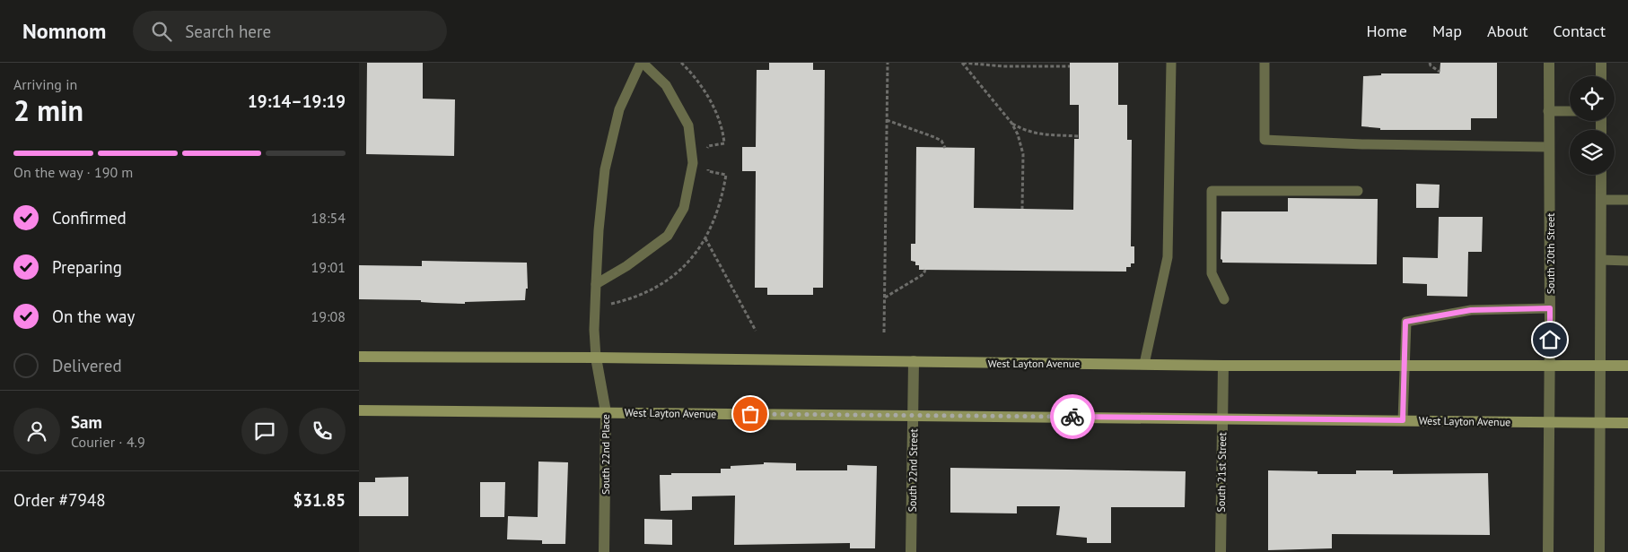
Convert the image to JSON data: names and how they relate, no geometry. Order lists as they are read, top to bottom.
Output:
{
  "streets": {
    "main road": ["West Layton Avenue"],
    "street": [
      "South 20th Street",
      "South 22nd Place",
      "South 22nd Street",
      "South 21st Street"
    ]
  },
  "crossings": [
    ["South 20th Street", "West Layton Avenue"],
    ["West Layton Avenue", "South 22nd Place"],
    ["West Layton Avenue", "South 22nd Street"],
    ["West Layton Avenue", "South 21st Street"]
  ],
  "page": {
    "header": "Nomnom",
    "search": "Search here",
    "nav": [
      "Home",
      "Map",
      "About",
      "Contact"
    ],
    "heading": ["2 min", "Arriving in", "19:14–19:19"],
    "panel": [
      "Sam",
      "Courier · 4.9",
      "Order #7948",
      "$31.85"
    ],
    "bar": "On the way · 190 m",
    "list": [
      ["Confirmed", "18:54"],
      ["Preparing", "19:01"],
      ["On the way", "19:08"],
      "Delivered"
    ]
  }
}
